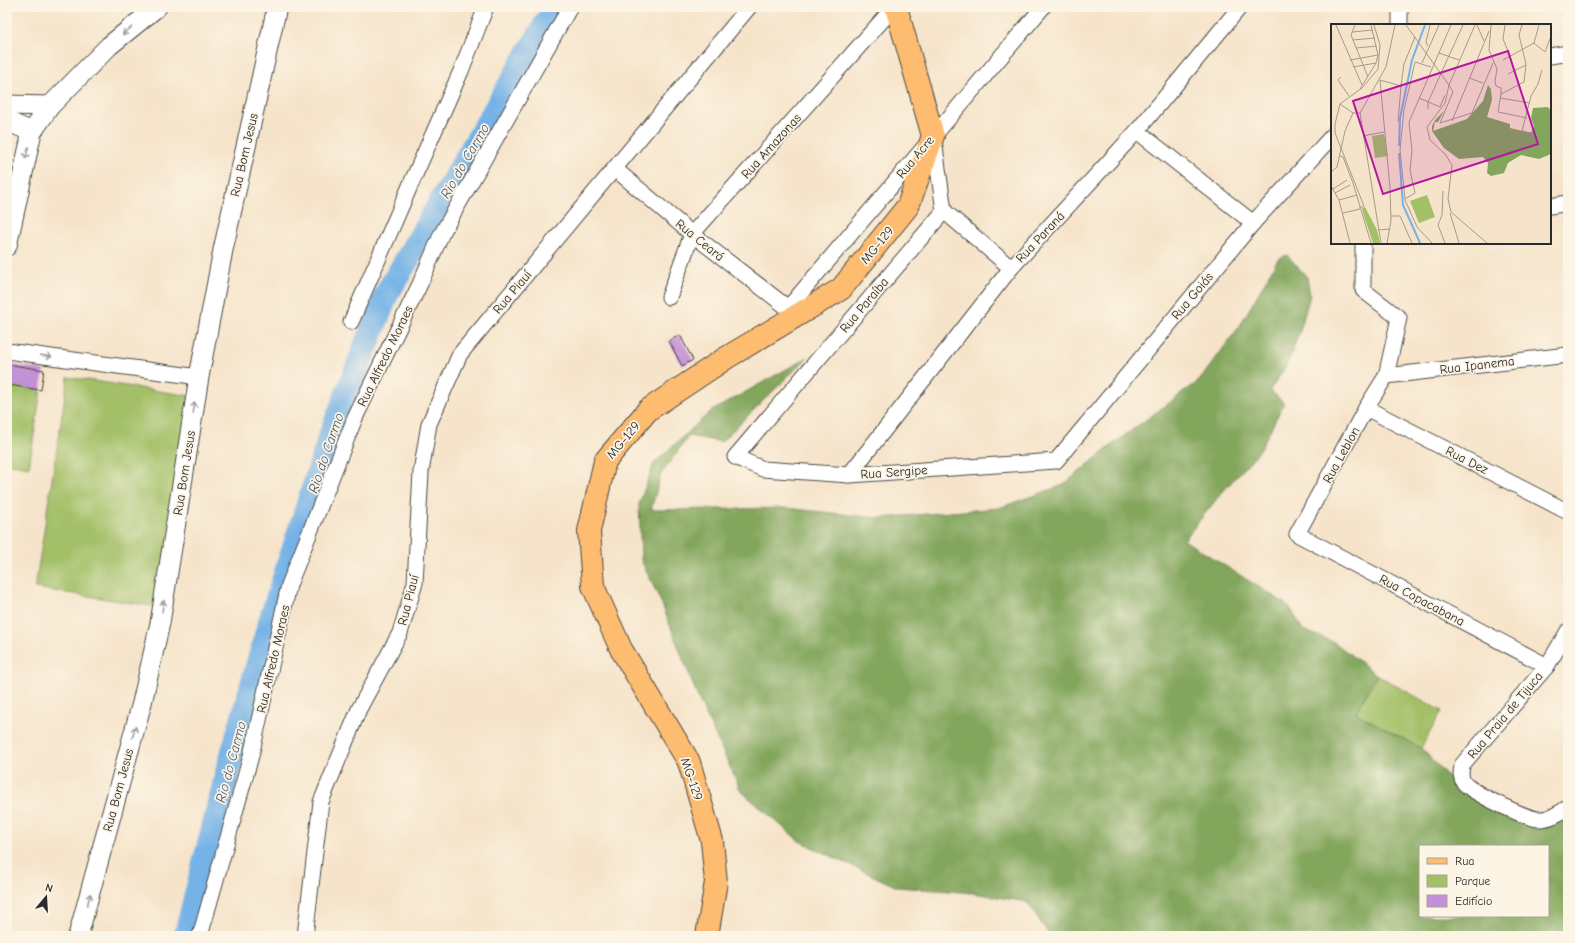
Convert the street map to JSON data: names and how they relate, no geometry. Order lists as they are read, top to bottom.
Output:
{
  "streets": {
    "main road": ["MG-129"],
    "street": [
      "Rua Amazonas",
      "Rua Bom Jesus",
      "Rua Acre",
      "Rua Paraná",
      "Rua Ceará",
      "Rua Piauí",
      "Rua Goiás",
      "Rua Paraíba",
      "Rua Alfredo Moraes",
      "Rua Ipanema",
      "Rua Leblon",
      "Rua Dez",
      "Rua Sergipe",
      "Rua Copacabana",
      "Rua Praia de Tijuca"
    ]
  },
  "crossings": [
    ["Rua Amazonas", "Rua Ceará"],
    ["Rua Acre", "Rua Ceará"],
    ["Rua Acre", "MG-129"],
    ["Rua Paraná", "Rua Sergipe"],
    ["Rua Ceará", "Rua Piauí"],
    ["Rua Goiás", "Rua Sergipe"],
    ["Rua Paraíba", "Rua Sergipe"],
    ["Rua Ipanema", "Rua Leblon"],
    ["Rua Leblon", "Rua Dez"],
    ["Rua Leblon", "Rua Copacabana"],
    ["Rua Copacabana", "Rua Praia de Tijuca"]
  ],
  "one_way": ["Rua Bom Jesus"],
  "water": ["Rio do Carmo"],
  "legend": ["Rua", "Parque", "Edifício"],
  "north": "top"
}
